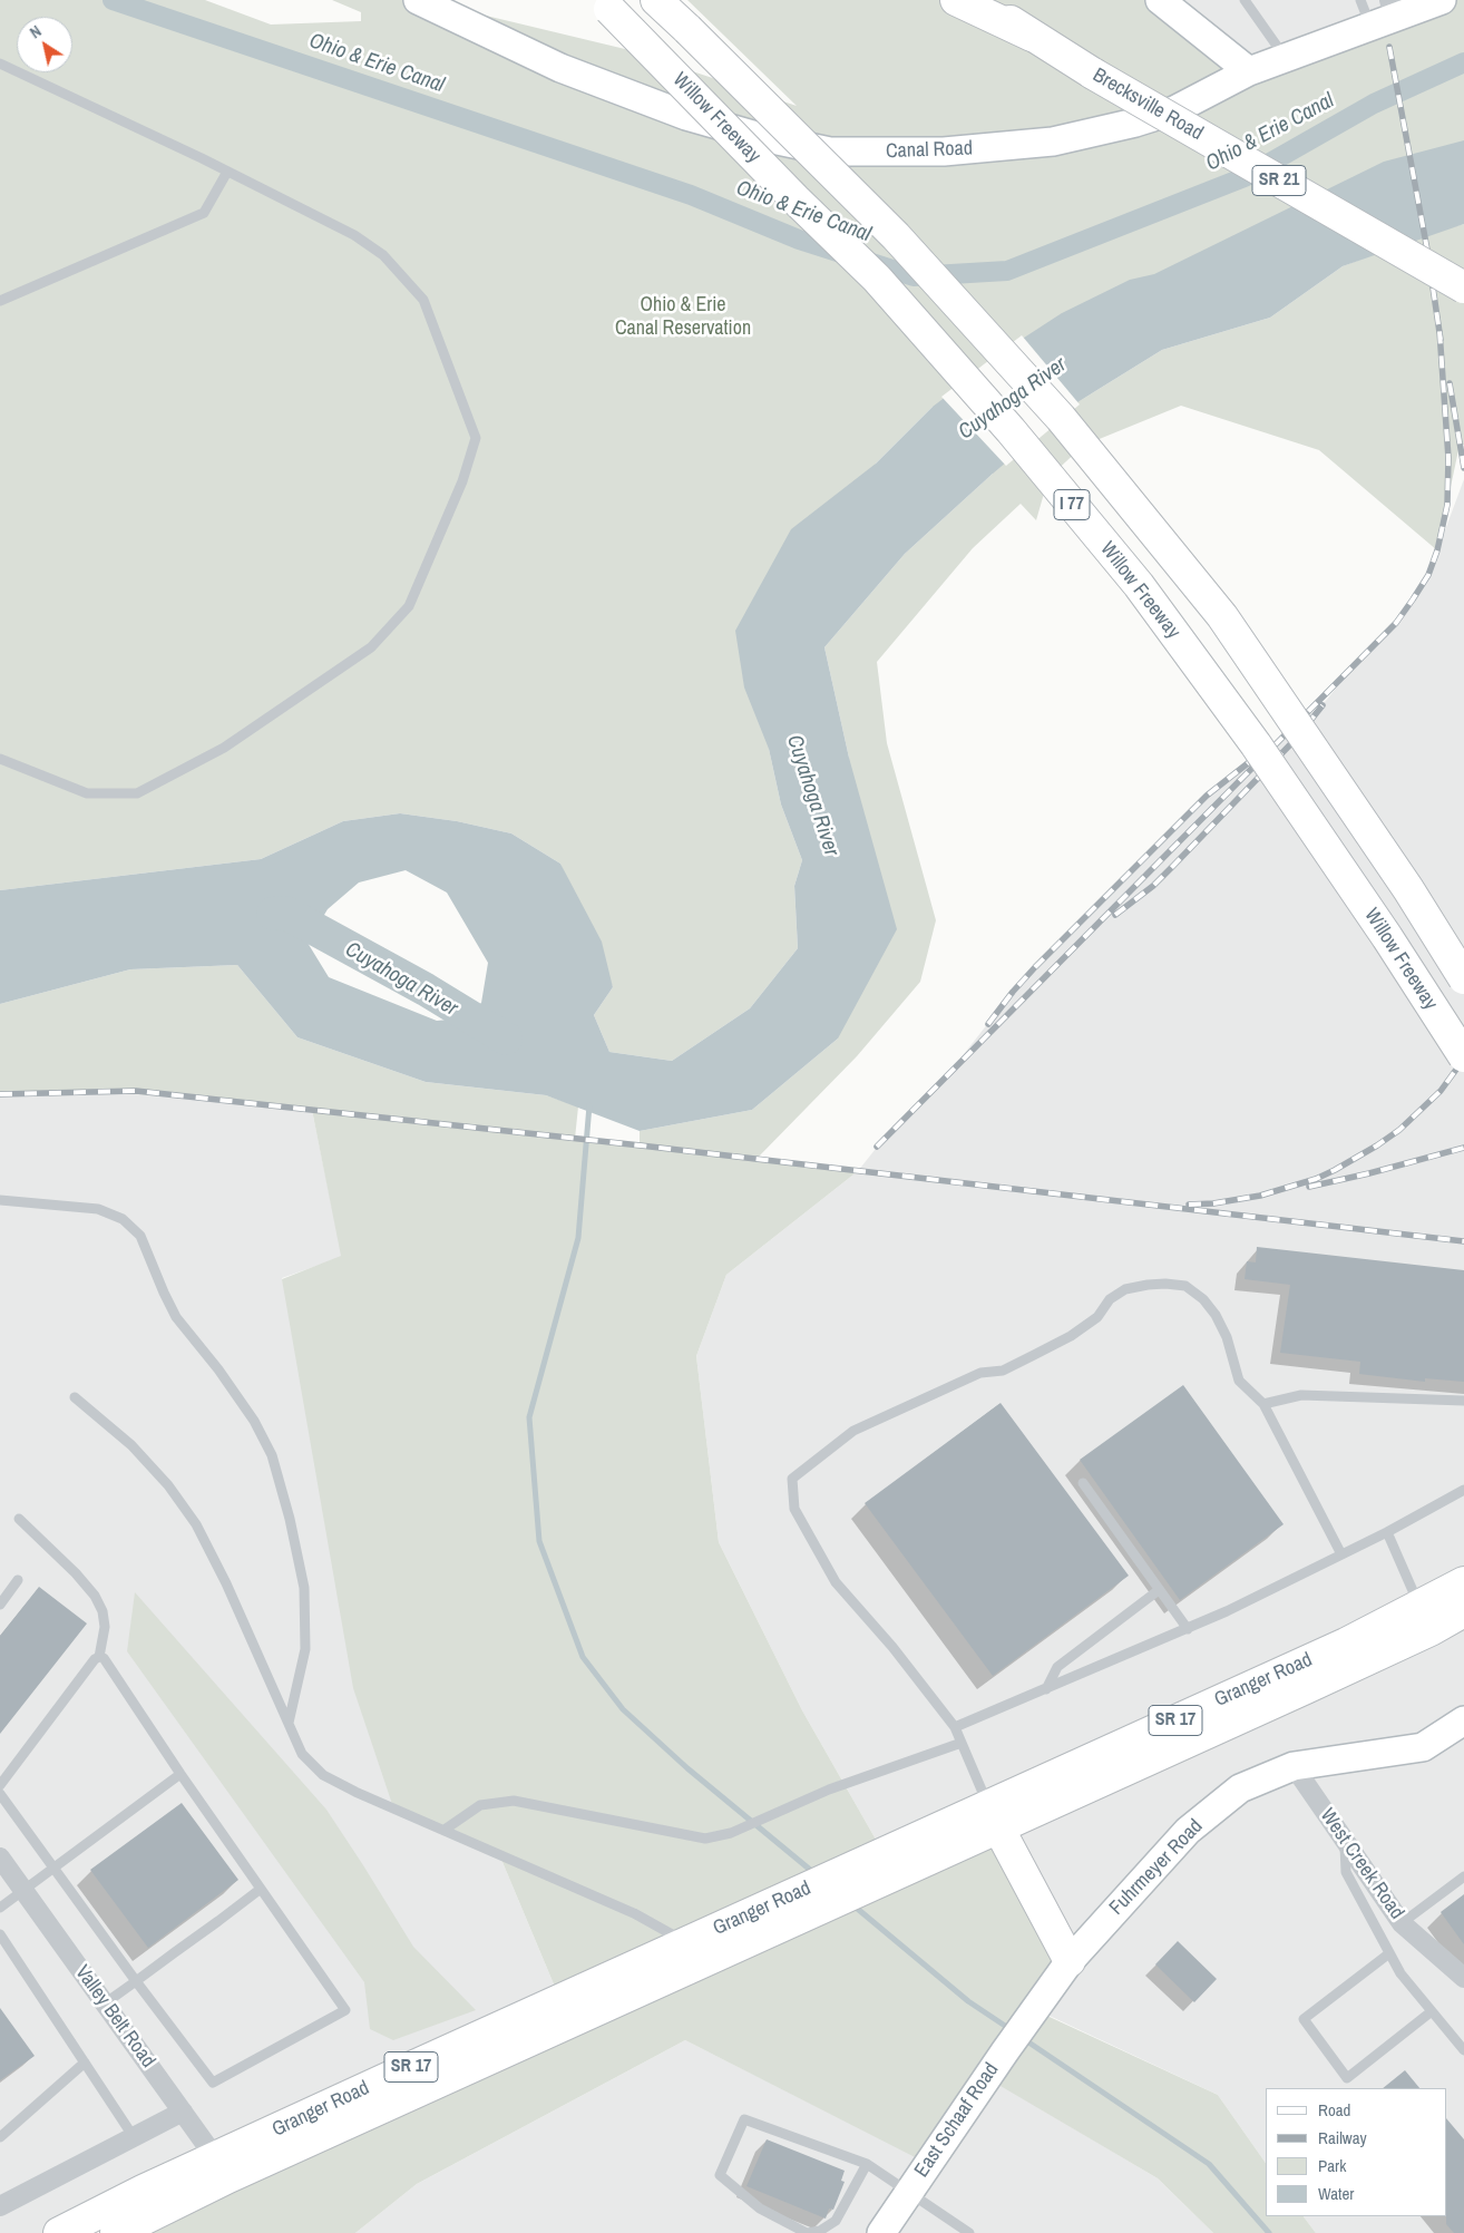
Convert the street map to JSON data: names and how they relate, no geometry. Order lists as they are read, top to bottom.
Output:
{
  "streets": {
    "main road": [
      "Brecksville Road",
      "Willow Freeway",
      "SR 21",
      "I 77",
      "Granger Road",
      "SR 17"
    ],
    "street": [
      "Canal Road",
      "West Creek Road",
      "Fuhrmeyer Road",
      "Valley Belt Road",
      "East Schaaf Road"
    ]
  },
  "crossings": [
    ["Granger Road", "Valley Belt Road"],
    ["West Creek Road", "Fuhrmeyer Road"],
    ["Fuhrmeyer Road", "East Schaaf Road"]
  ],
  "water": ["Ohio & Erie Canal", "Cuyahoga River"],
  "parks": ["Ohio & Erie Canal Reservation"],
  "legend": [
    "Road",
    "Railway",
    "Park",
    "Water"
  ],
  "north": "top left"
}
